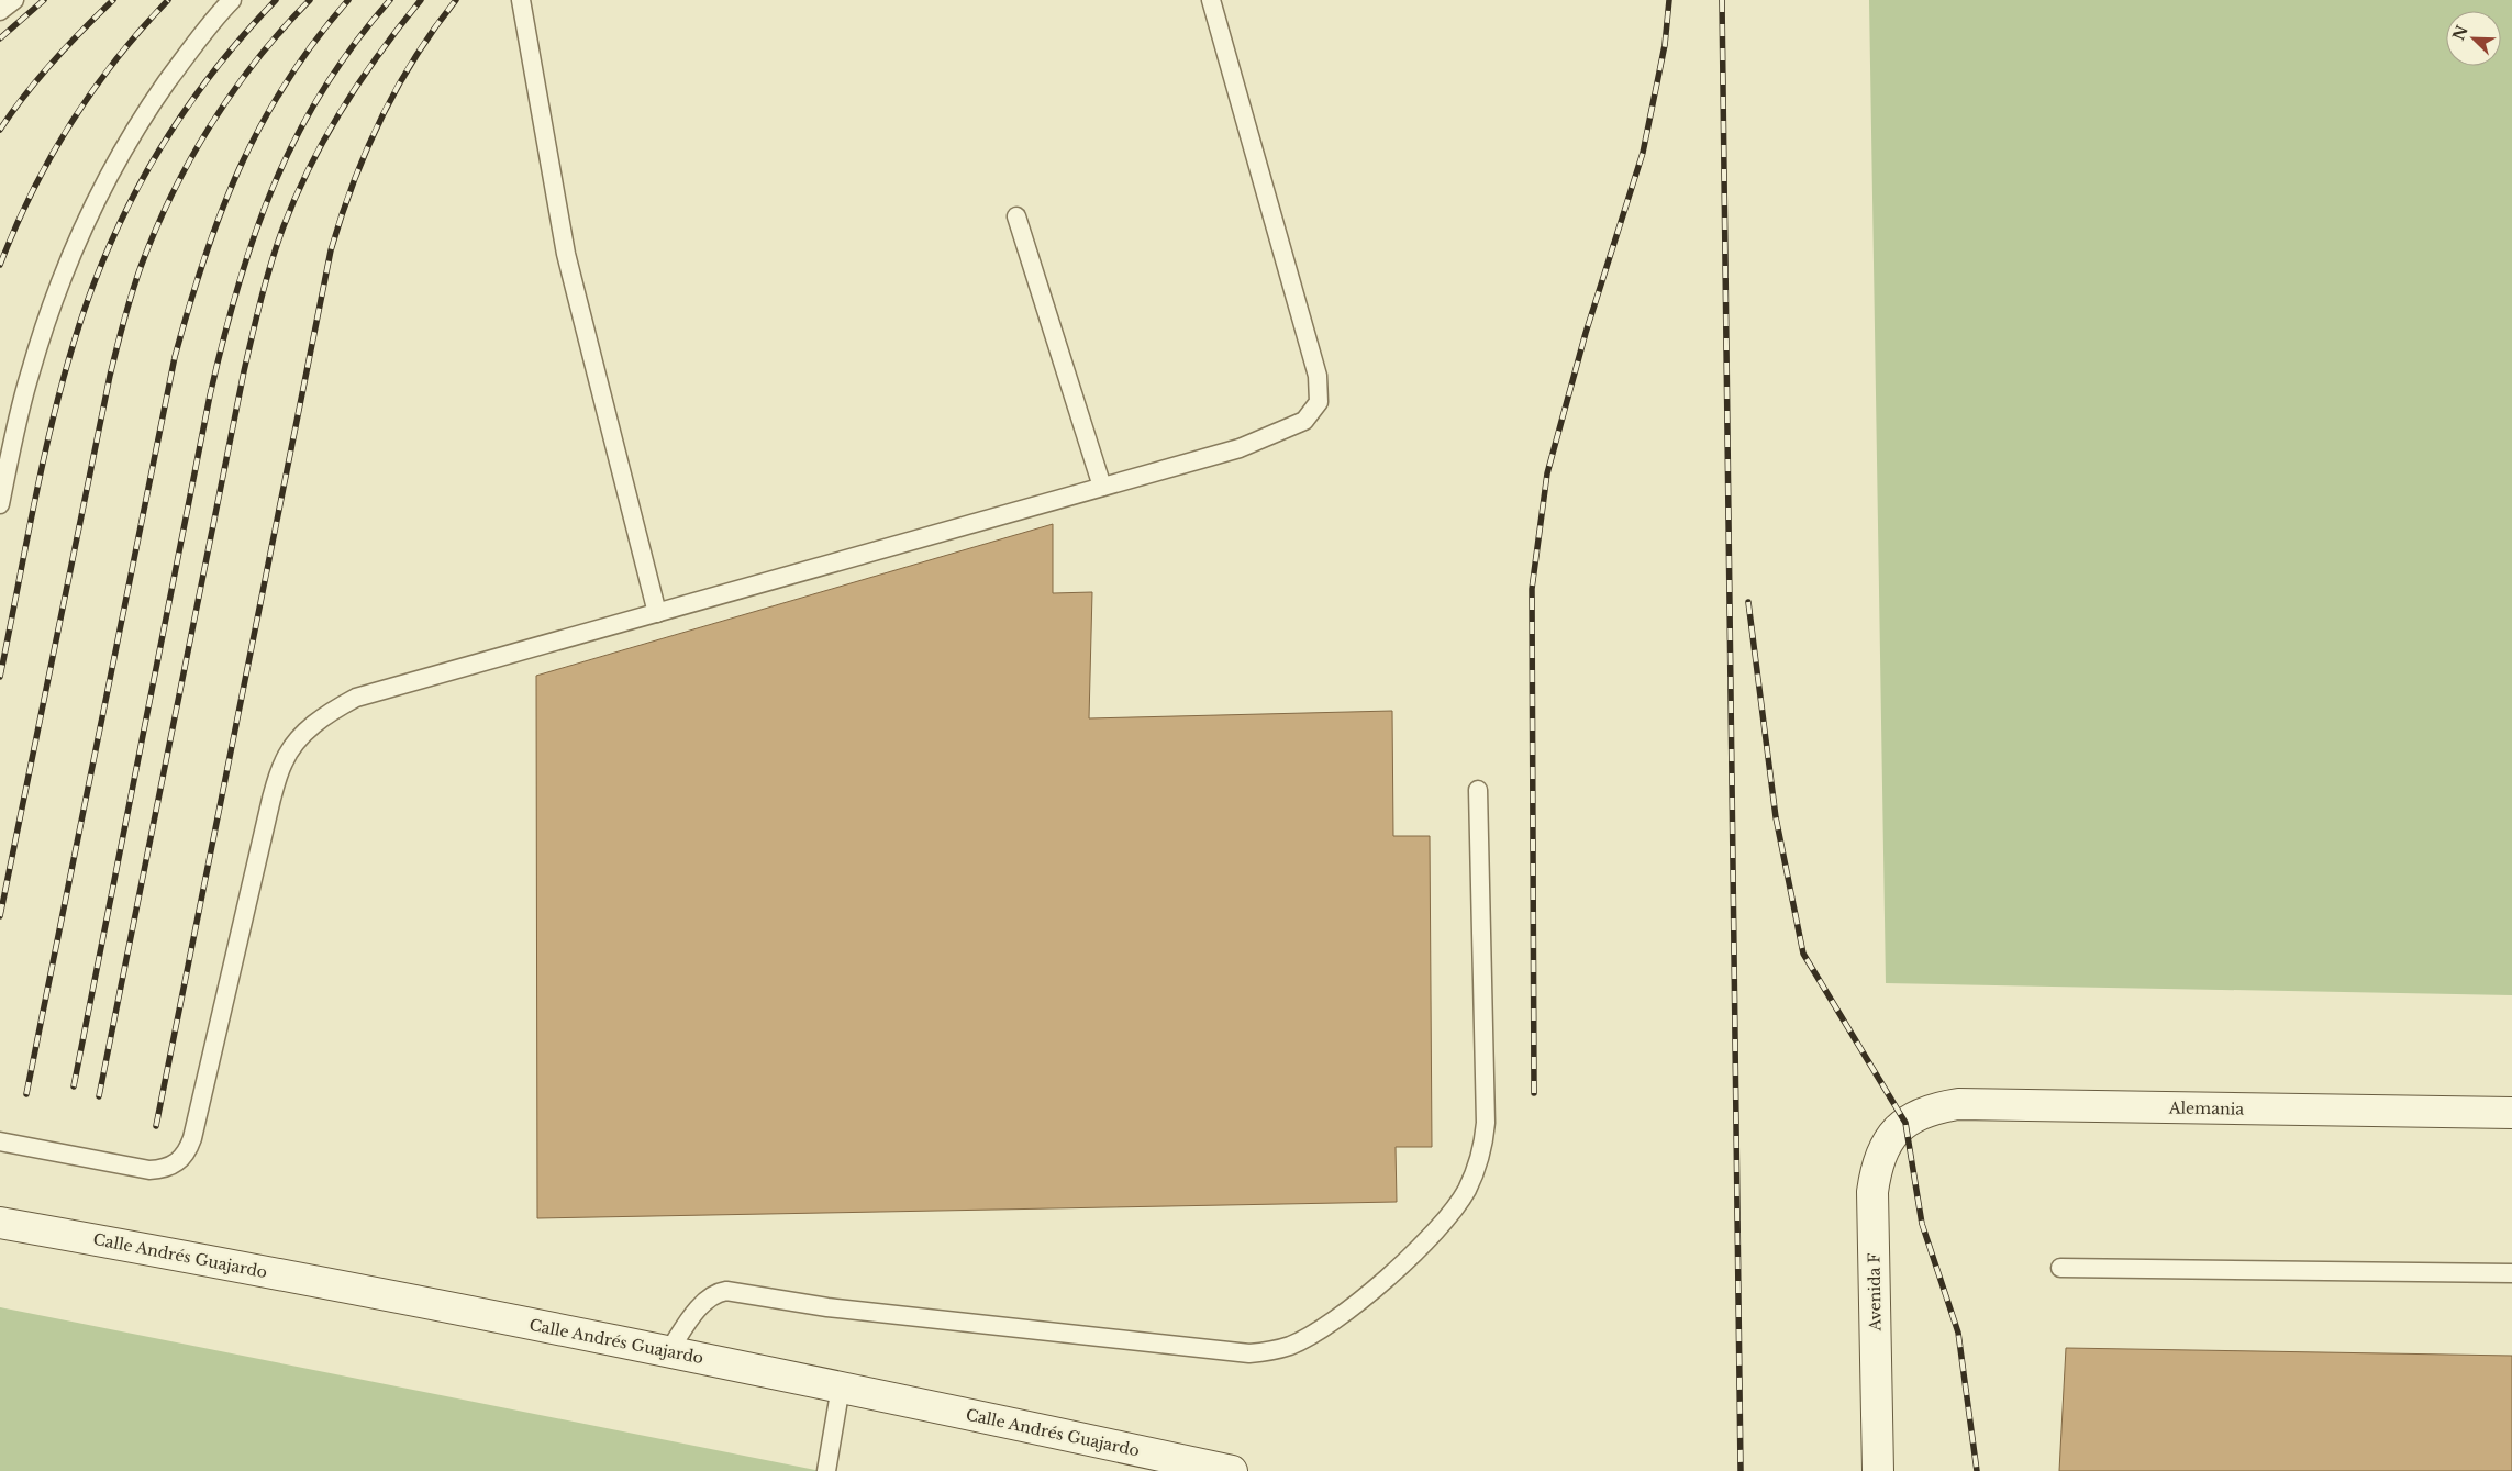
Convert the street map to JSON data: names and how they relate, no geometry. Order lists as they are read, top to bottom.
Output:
{
  "streets": {
    "main road": ["Alemania", "Calle Andrés Guajardo", "Avenida F"]
  },
  "crossings": [
    ["Alemania", "Avenida F"]
  ],
  "north": "top left"
}
